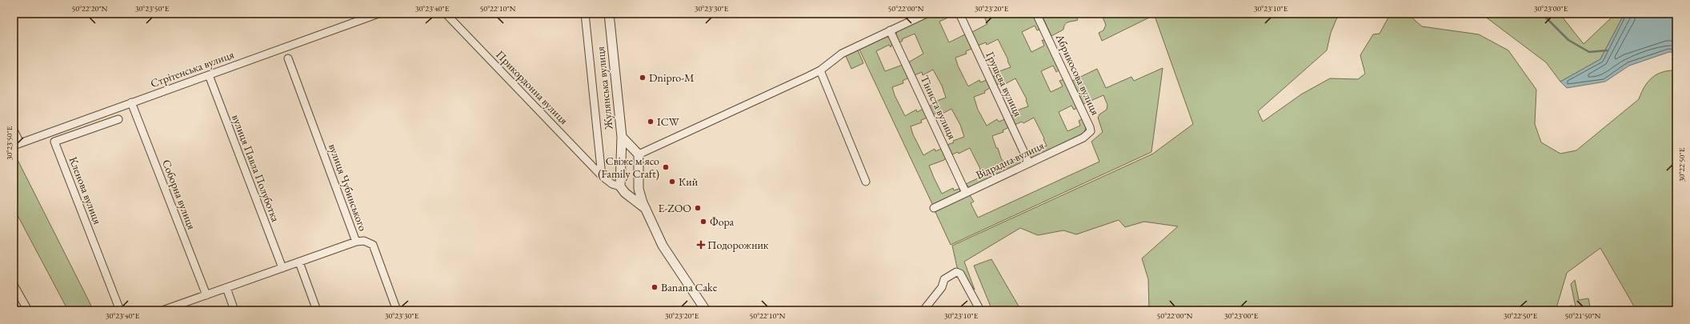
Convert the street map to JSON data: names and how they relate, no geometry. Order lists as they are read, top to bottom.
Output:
{
  "streets": {
    "street": [
      "Стрітенська вулиця",
      "Абрикосова вулиця",
      "Грушева вулиця",
      "Прикордонна вулиця",
      "Жулянська вулиця",
      "Тіниста вулиця",
      "Відрадна вулиця",
      "вулиця Павла Полуботка",
      "вулиця Чубинського",
      "Кленова вулиця",
      "Соборна вулиця"
    ]
  },
  "crossings": [
    ["Стрітенська вулиця", "вулиця Павла Полуботка"],
    ["Стрітенська вулиця", "Соборна вулиця"],
    ["Абрикосова вулиця", "Відрадна вулиця"],
    ["Грушева вулиця", "Відрадна вулиця"],
    ["Тіниста вулиця", "Відрадна вулиця"]
  ],
  "places": {
    "other": [
      "Dnipro-M",
      "ICW",
      "Свіже м'ясо (Family Craft)",
      "Кий",
      "E-ZOO",
      "Фора",
      "Banana Cake"
    ],
    "health": ["Подорожник"]
  },
  "coordinates": [
    "50°22'20\"N",
    "30°23'50\"E",
    "30°23'40\"E",
    "50°22'10\"N",
    "30°23'30\"E",
    "50°22'00\"N",
    "30°23'20\"E",
    "30°23'10\"E",
    "30°23'00\"E",
    "30°22'50\"E",
    "50°21'50\"N"
  ]
}
